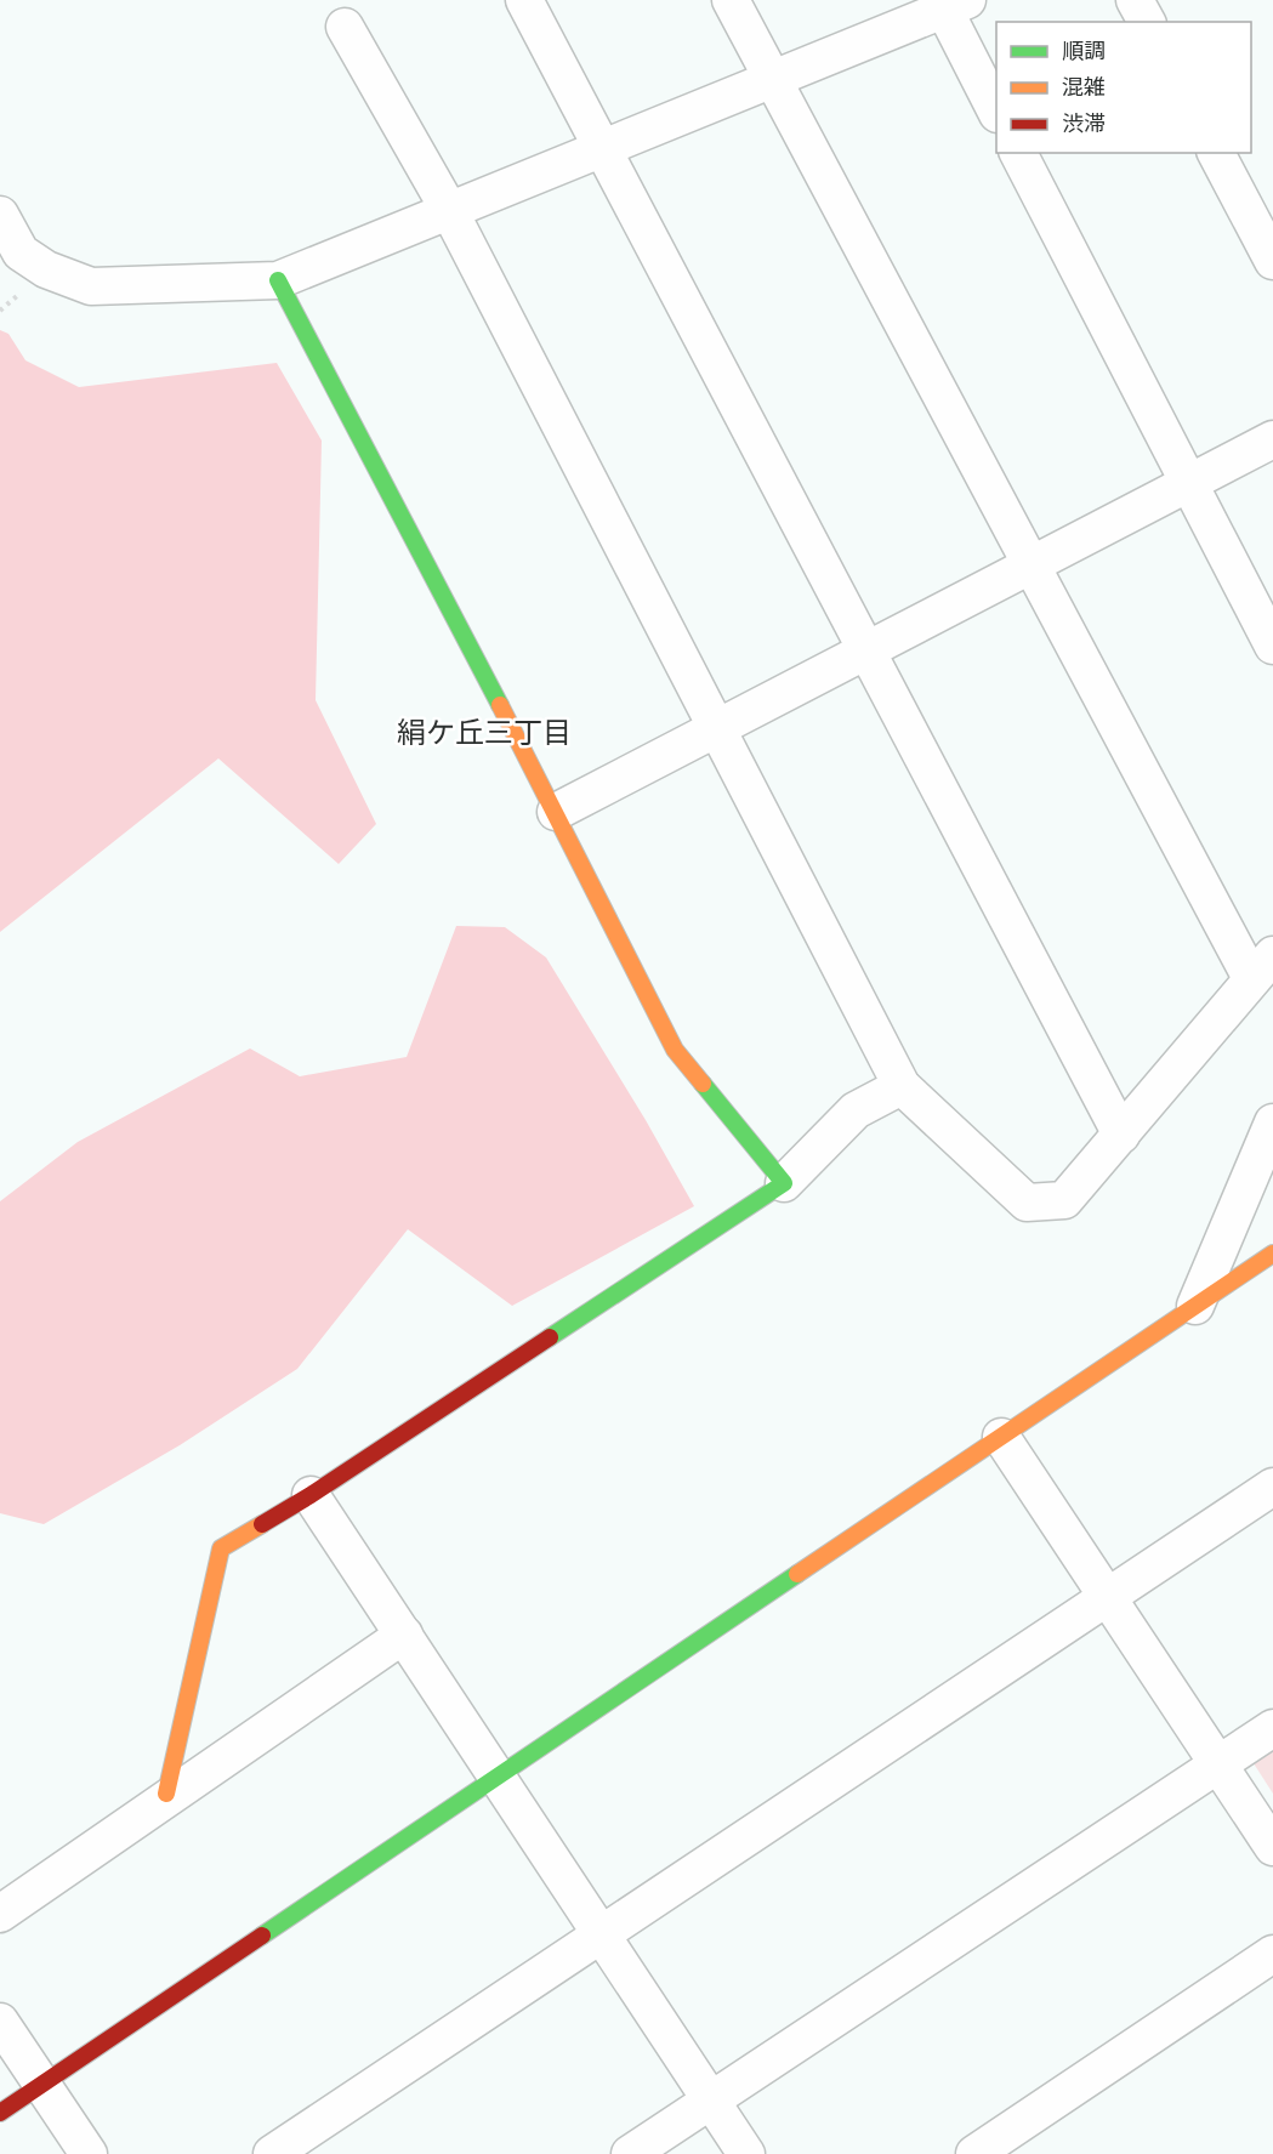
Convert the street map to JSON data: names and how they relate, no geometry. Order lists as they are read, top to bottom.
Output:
{
  "districts": ["絹ケ丘三丁目"],
  "legend": ["順調", "混雑", "渋滞"]
}
